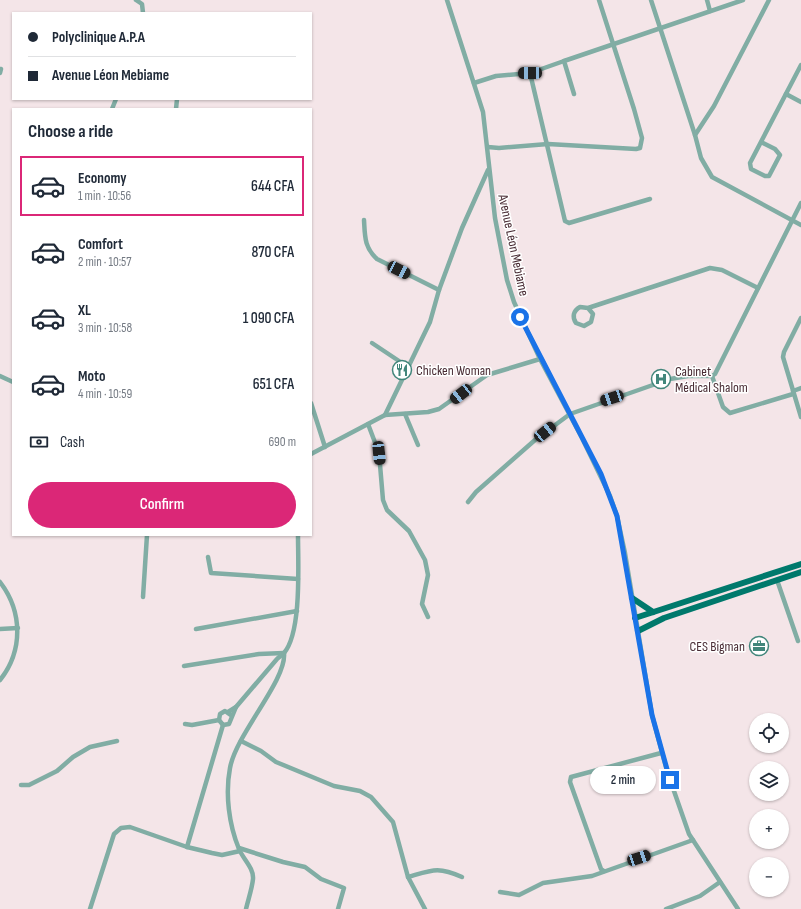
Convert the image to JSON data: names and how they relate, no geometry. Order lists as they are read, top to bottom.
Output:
{
  "streets": {
    "street": ["Avenue Léon Mebiame"]
  },
  "places": {
    "restaurant": ["Chicken Woman"],
    "hospital": ["Cabinet Médical Shalom"],
    "office": ["CES Bigman"]
  },
  "page": {
    "banner": ["Polyclinique A.P.A", "Avenue Léon Mebiame"],
    "heading": "Choose a ride",
    "list": [
      {
        "name": "Economy",
        "note": "1 min · 10:56",
        "value": "644 CFA"
      },
      {
        "name": "Comfort",
        "note": "2 min · 10:57",
        "value": "870 CFA"
      },
      {
        "name": "XL",
        "note": "3 min · 10:58",
        "value": "1 090 CFA"
      },
      {
        "name": "Moto",
        "note": "4 min · 10:59",
        "value": "651 CFA"
      }
    ],
    "pay": ["Cash", "690 m"],
    "buttons": "Confirm",
    "map_buttons": ["+", "−"],
    "bubble": "2 min"
  }
}
